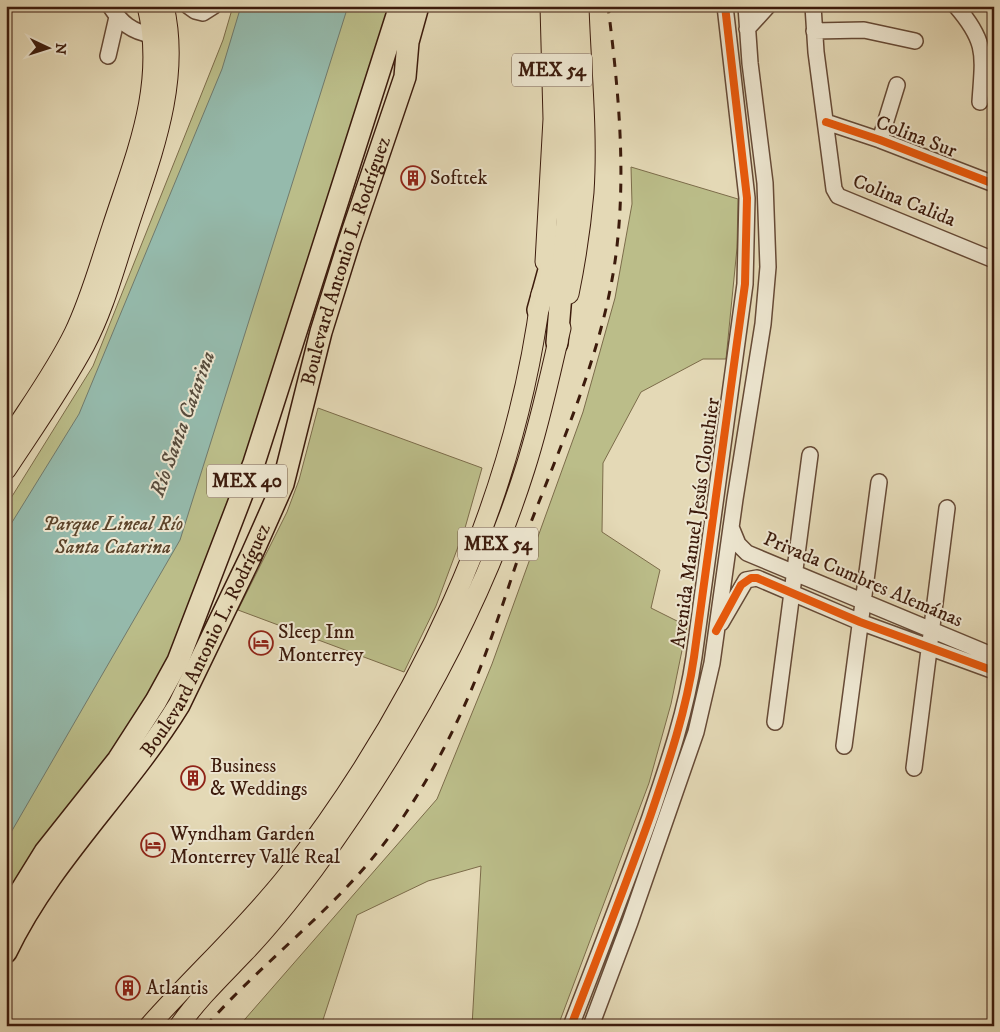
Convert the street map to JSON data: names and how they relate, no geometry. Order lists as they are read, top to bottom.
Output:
{
  "streets": {
    "highway": ["Boulevard Antonio L. Rodríguez", "MEX 40"],
    "main road": ["MEX 54"],
    "street": [
      "Colina Sur",
      "Colina Calida",
      "Avenida Manuel Jesús Clouthier",
      "Privada Cumbres Alemánas"
    ]
  },
  "crossings": [
    ["Colina Sur", "Colina Calida"],
    ["Avenida Manuel Jesús Clouthier", "Privada Cumbres Alemánas"]
  ],
  "water": ["Río Santa Catarina"],
  "parks": ["Parque Lineal Río Santa Catarina"],
  "places": {
    "building": ["Softtek", "Business & Weddings", "Atlantis"],
    "hotel": ["Sleep Inn Monterrey", "Wyndham Garden Monterrey Valle Real"]
  },
  "north": "right"
}
